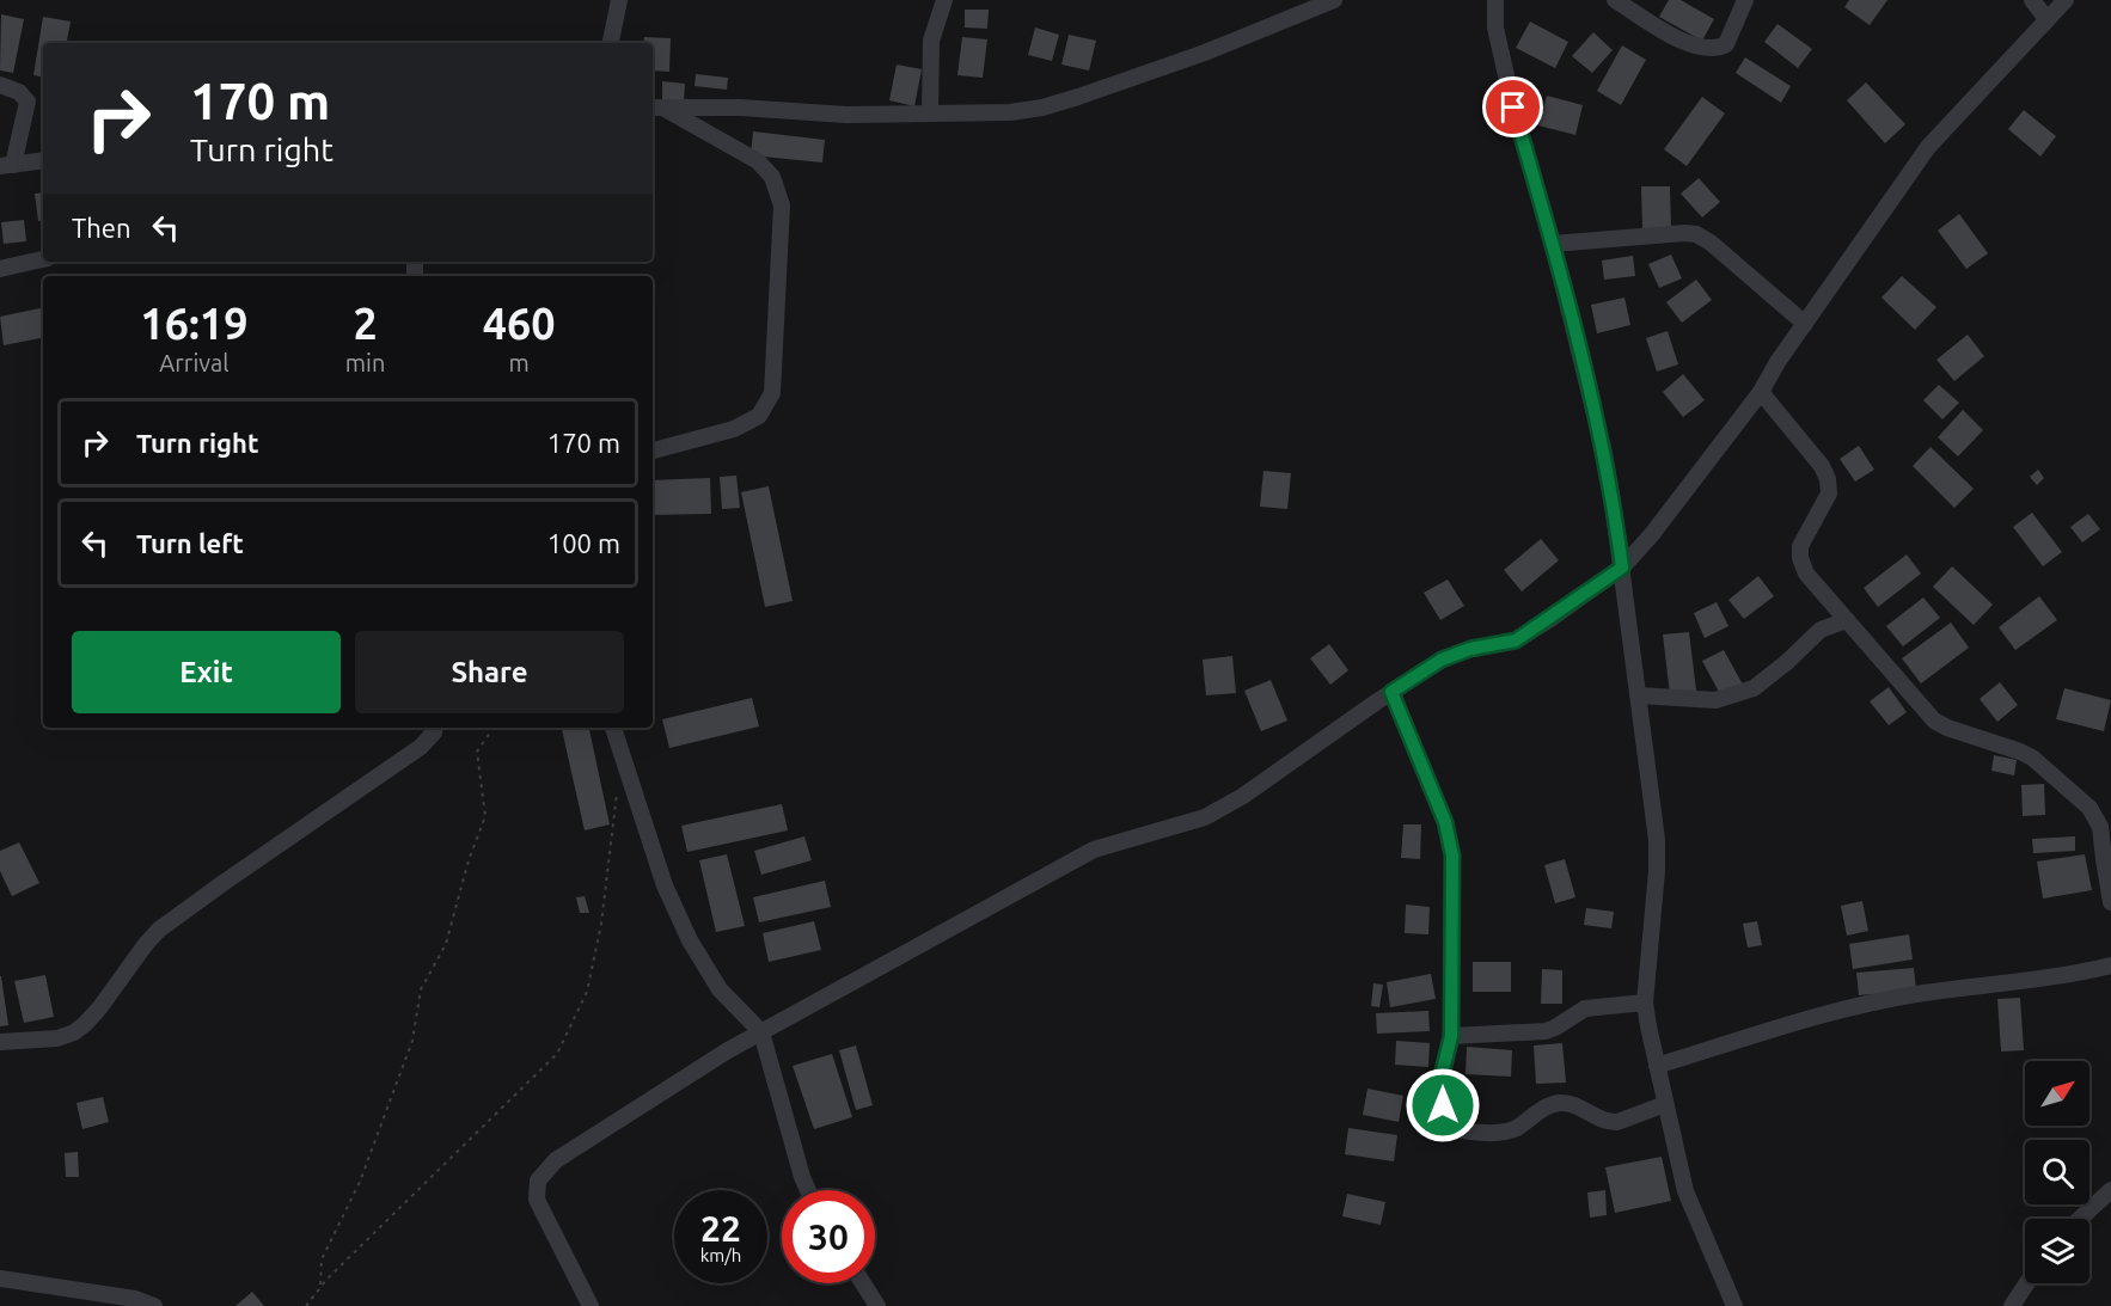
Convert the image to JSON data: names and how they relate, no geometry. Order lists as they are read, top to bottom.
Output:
{
  "north": "top right",
  "page": {
    "turn": ["170 m", "Turn right"],
    "then": "Then",
    "eta": [
      "16:19",
      "Arrival",
      "2",
      "min",
      "460",
      "m"
    ],
    "list": [
      {
        "name": "Turn right",
        "value": "170 m"
      },
      {
        "name": "Turn left",
        "value": "100 m"
      }
    ],
    "buttons": ["Exit", "Share"],
    "speed": "22 km/h",
    "limit": "30"
  }
}
